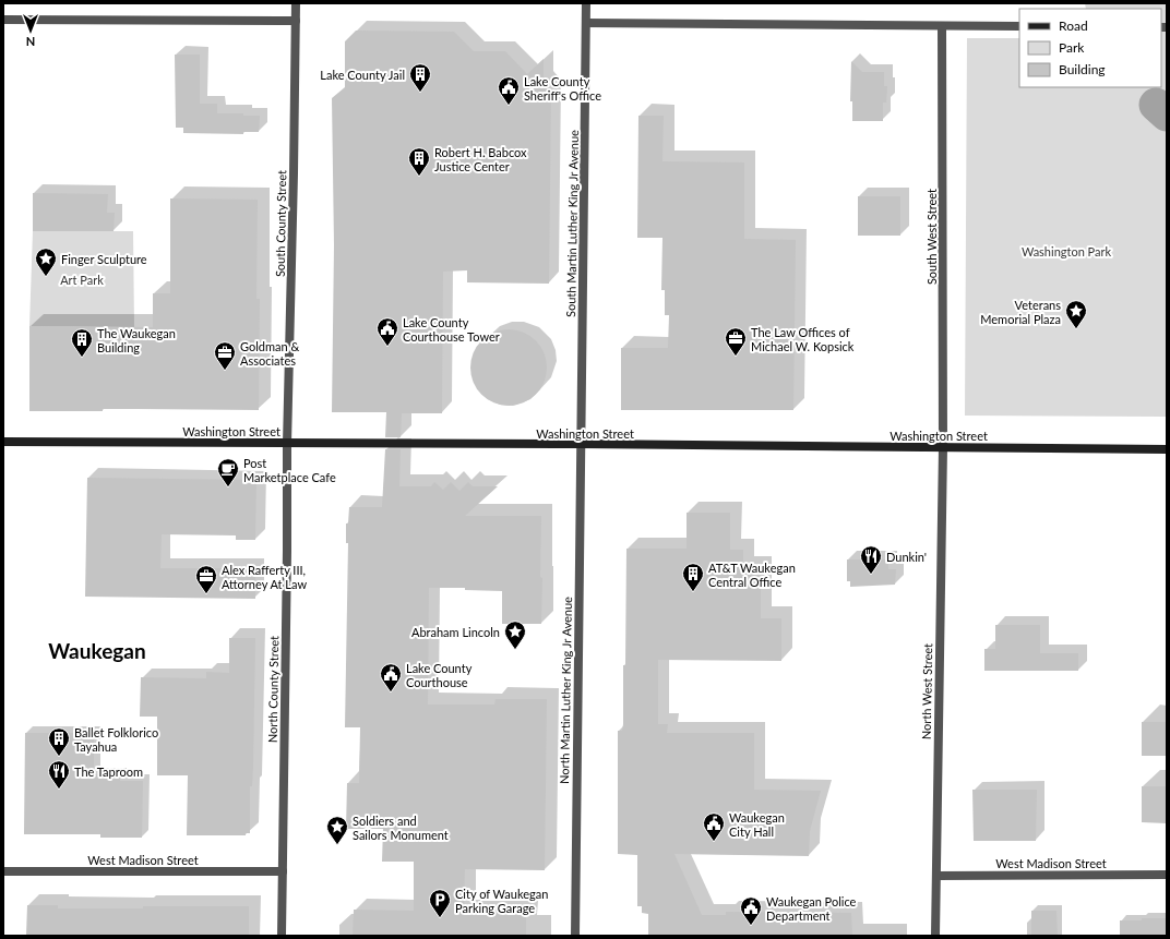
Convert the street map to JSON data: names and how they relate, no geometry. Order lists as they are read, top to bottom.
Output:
{
  "streets": {
    "main road": ["Washington Street"],
    "street": [
      "South County Street",
      "South Martin Luther King Jr Avenue",
      "South West Street",
      "North County Street",
      "North Martin Luther King Jr Avenue",
      "North West Street",
      "West Madison Street"
    ]
  },
  "crossings": [
    ["South County Street", "Washington Street"],
    ["South County Street", "North County Street"],
    ["South Martin Luther King Jr Avenue", "Washington Street"],
    ["South Martin Luther King Jr Avenue", "North Martin Luther King Jr Avenue"],
    ["South West Street", "Washington Street"],
    ["South West Street", "North West Street"],
    ["Washington Street", "North County Street"],
    ["Washington Street", "North Martin Luther King Jr Avenue"],
    ["Washington Street", "North West Street"],
    ["North County Street", "West Madison Street"],
    ["North West Street", "West Madison Street"]
  ],
  "districts": ["Waukegan"],
  "parks": ["Washington Park", "Art Park"],
  "places": {
    "building": [
      "Lake County Jail",
      "Robert H. Babcox Justice Center",
      "The Waukegan Building",
      "AT&T Waukegan Central Office",
      "Ballet Folklorico Tayahua"
    ],
    "public building": [
      "Lake County Sheriff's Office",
      "Lake County Courthouse Tower",
      "Lake County Courthouse",
      "Waukegan City Hall",
      "Waukegan Police Department"
    ],
    "place": [
      "Finger Sculpture",
      "Veterans Memorial Plaza",
      "Abraham Lincoln",
      "Soldiers and Sailors Monument"
    ],
    "office": ["The Law Offices of Michael W. Kopsick", "Goldman & Associates", "Alex Rafferty III, Attorney At Law"],
    "cafe": ["Post Marketplace Cafe"],
    "restaurant": ["Dunkin'", "The Taproom"],
    "parking": ["City of Waukegan Parking Garage"]
  },
  "legend": ["Road", "Park", "Building"],
  "north": "bottom"
}
